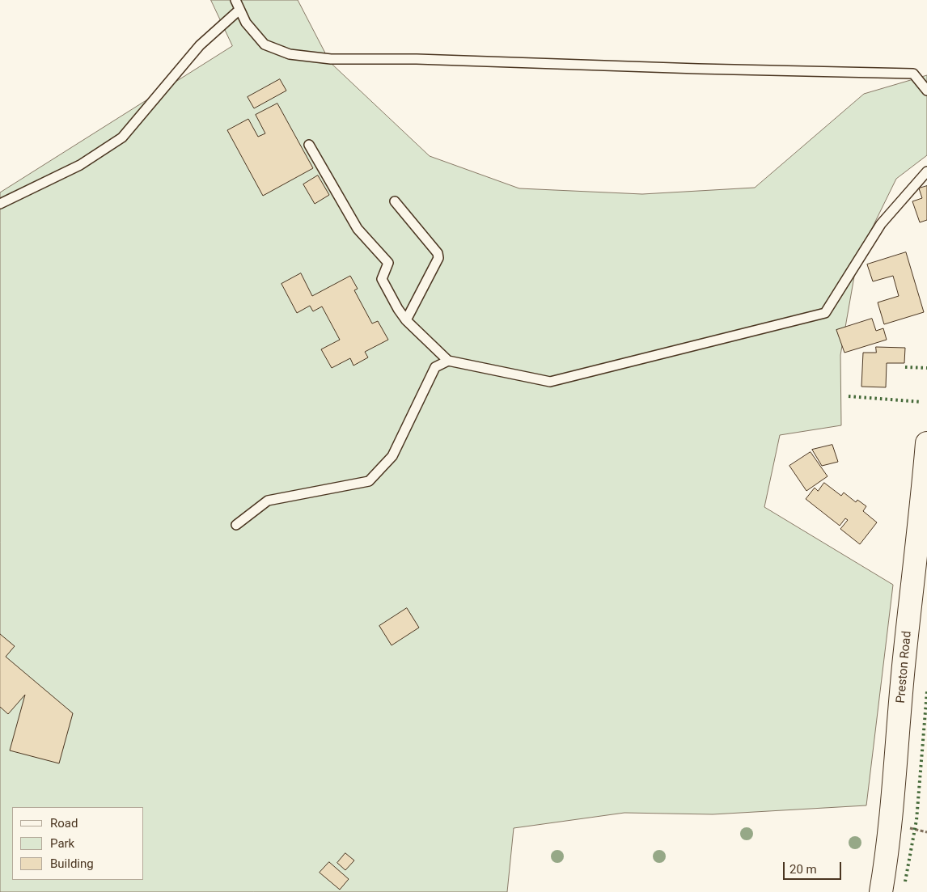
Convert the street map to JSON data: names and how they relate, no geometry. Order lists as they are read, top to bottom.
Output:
{
  "streets": {
    "street": ["Preston Road"]
  },
  "legend": ["Road", "Park", "Building"],
  "scale_bar": "20 m"
}
